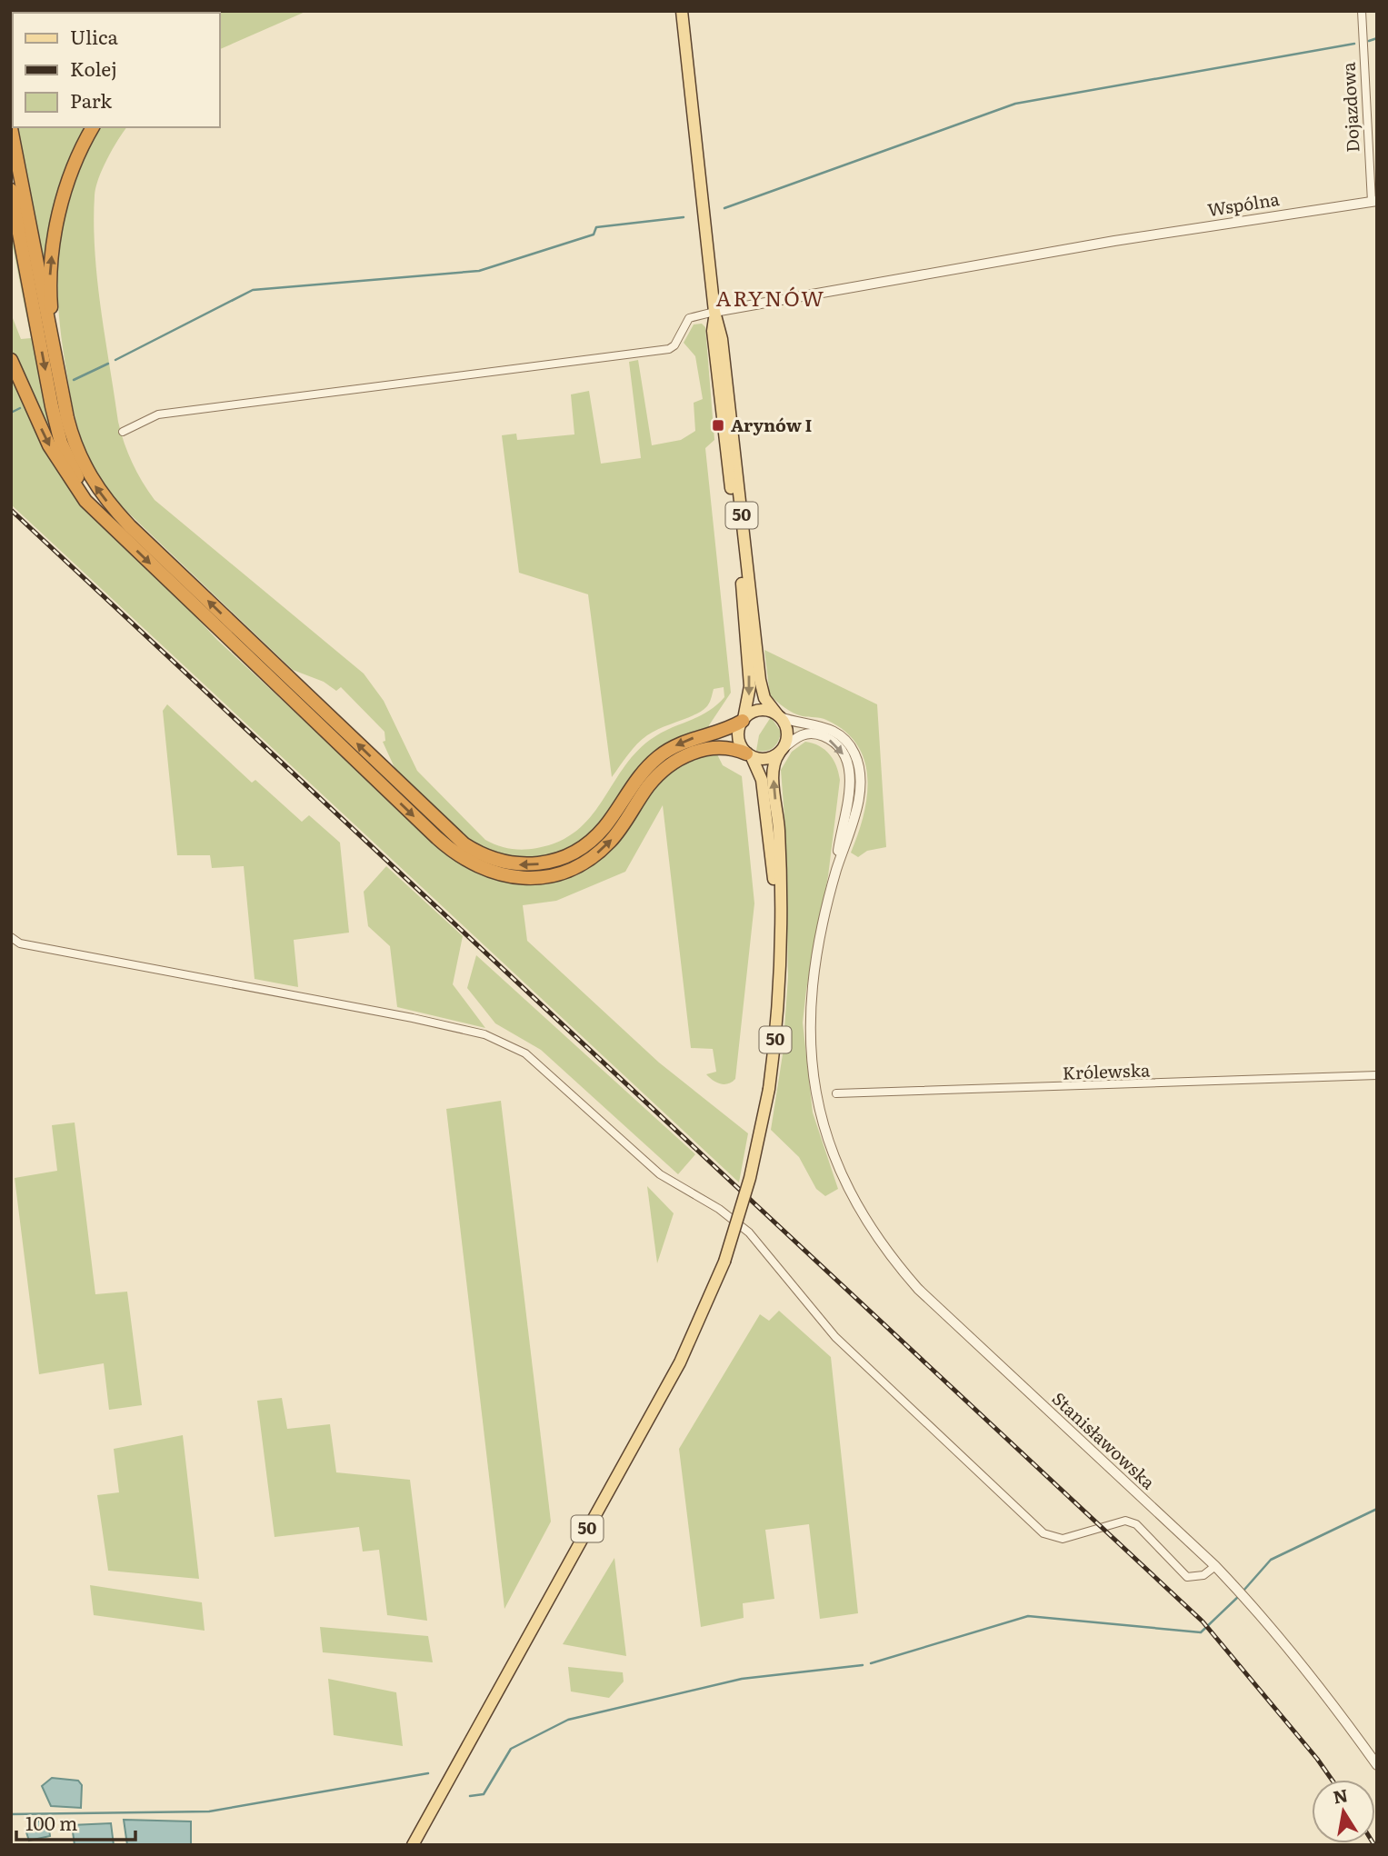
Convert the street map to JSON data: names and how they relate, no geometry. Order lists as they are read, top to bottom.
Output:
{
  "streets": {
    "main road": ["50"],
    "street": [
      "Dojazdowa",
      "Wspólna",
      "Królewska",
      "Stanisławowska"
    ]
  },
  "crossings": [
    ["Dojazdowa", "Wspólna"],
    ["Wspólna", "50"]
  ],
  "districts": ["ARYNÓW"],
  "places": {
    "transit": ["Arynów I"]
  },
  "legend": ["Ulica", "Kolej", "Park"],
  "scale_bar": "100 m",
  "north": "top"
}
